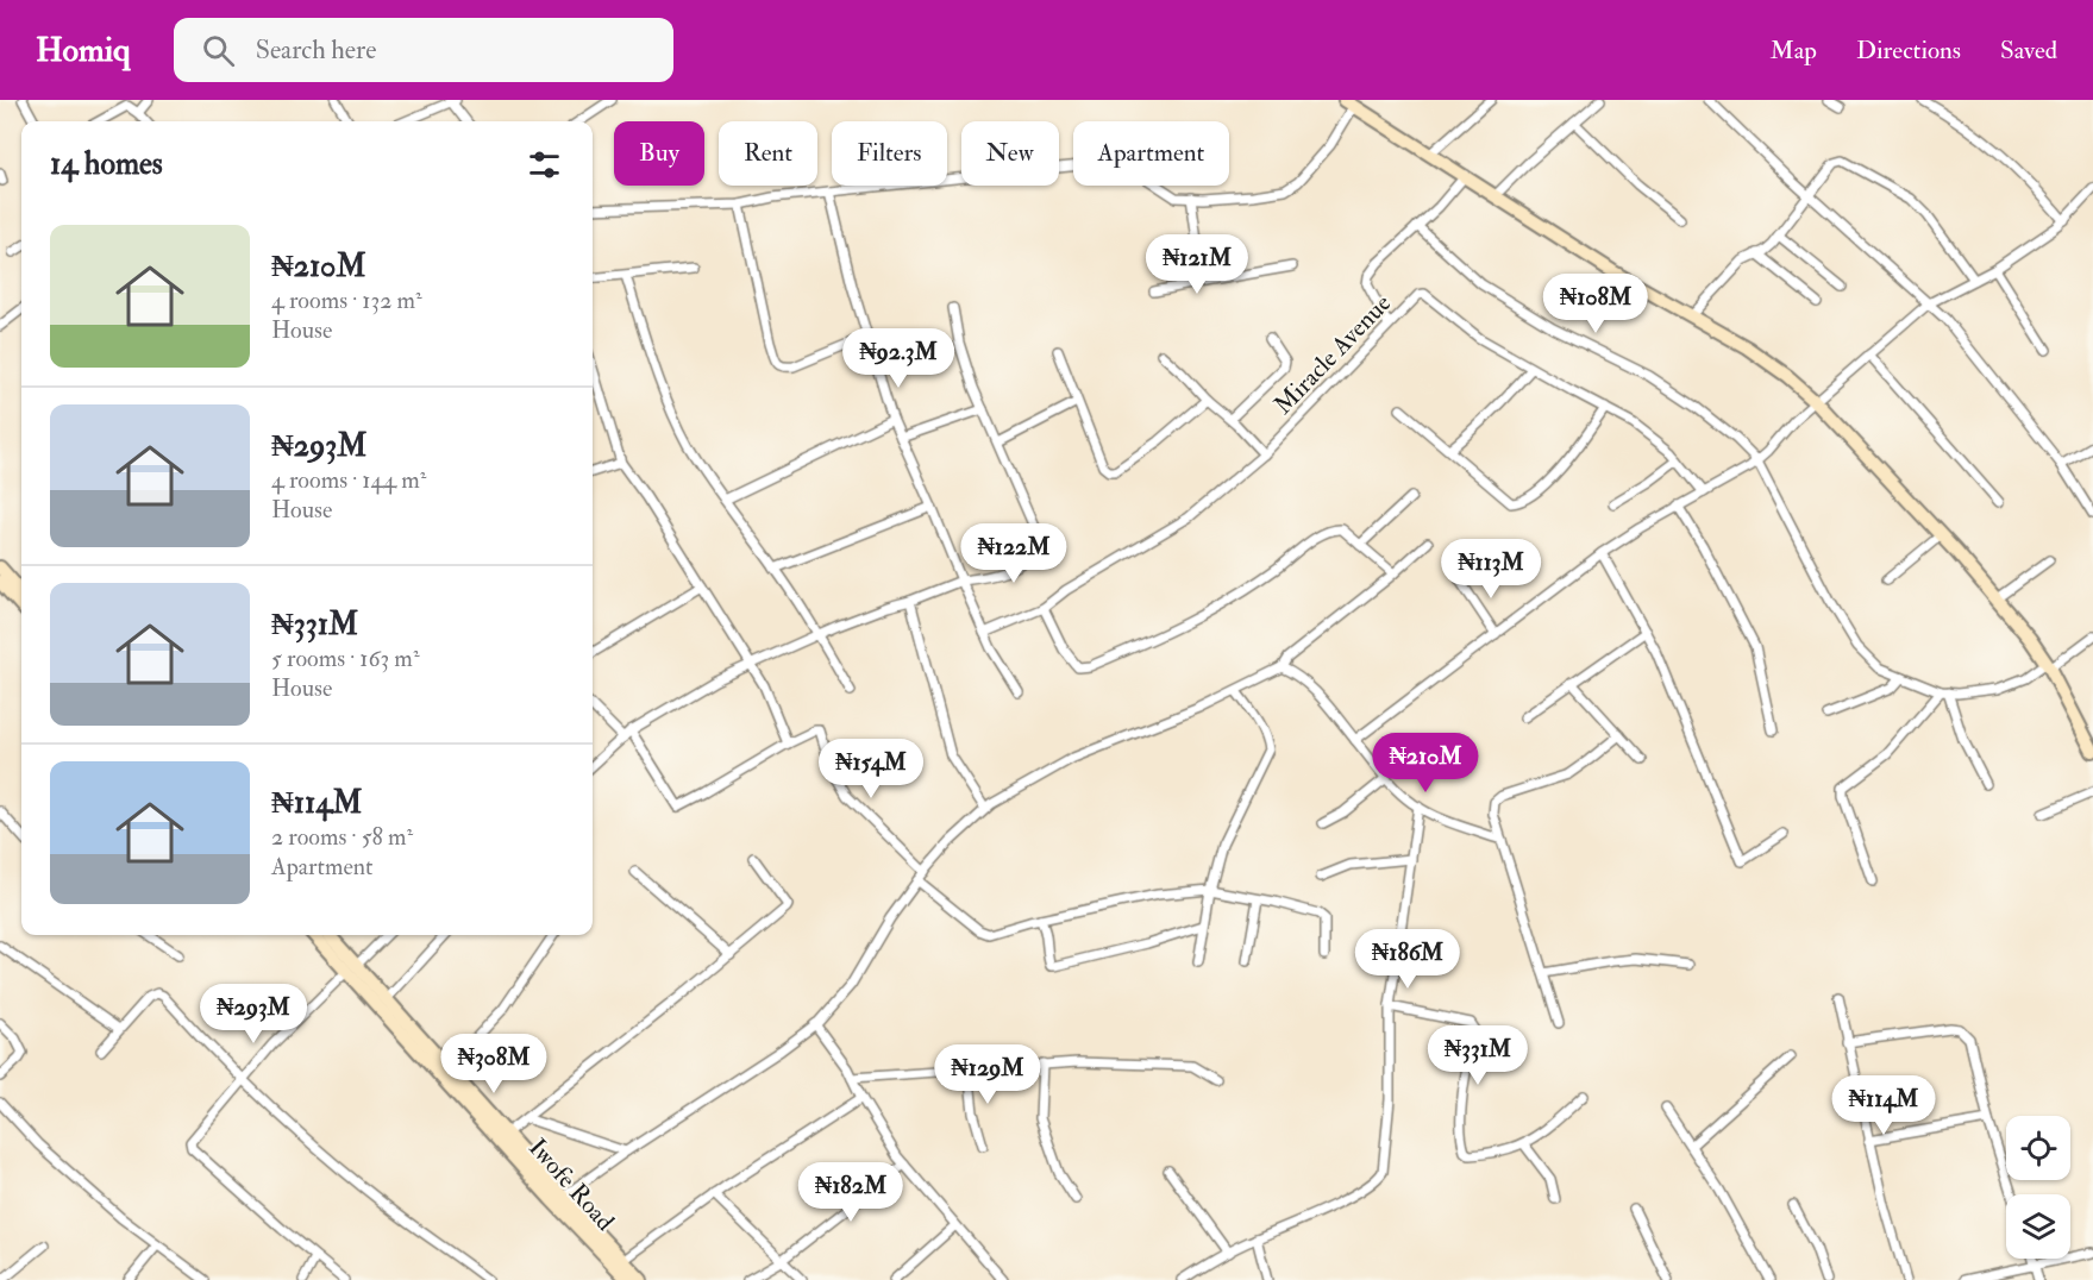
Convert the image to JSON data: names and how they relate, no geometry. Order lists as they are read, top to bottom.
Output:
{
  "streets": {
    "street": ["Miracle Avenue", "Iwofe Road"]
  },
  "page": {
    "header": "Homiq",
    "search": "Search here",
    "nav": ["Map", "Directions", "Saved"],
    "chip": [
      "Buy",
      "Rent",
      "Filters",
      "New",
      "Apartment"
    ],
    "heading": "14 homes",
    "list": [
      {
        "name": "₦210M",
        "note": "4 rooms · 132 m² · House"
      },
      {
        "name": "₦293M",
        "note": "4 rooms · 144 m² · House"
      },
      {
        "name": "₦331M",
        "note": "5 rooms · 163 m² · House"
      },
      {
        "name": "₦114M",
        "note": "2 rooms · 58 m² · Apartment"
      }
    ],
    "price": [
      "₦121M",
      "₦108M",
      "₦92.3M",
      "₦122M",
      "₦113M",
      "₦210M",
      "₦154M",
      "₦186M",
      "₦293M",
      "₦331M",
      "₦308M",
      "₦129M",
      "₦114M",
      "₦182M"
    ]
  }
}
